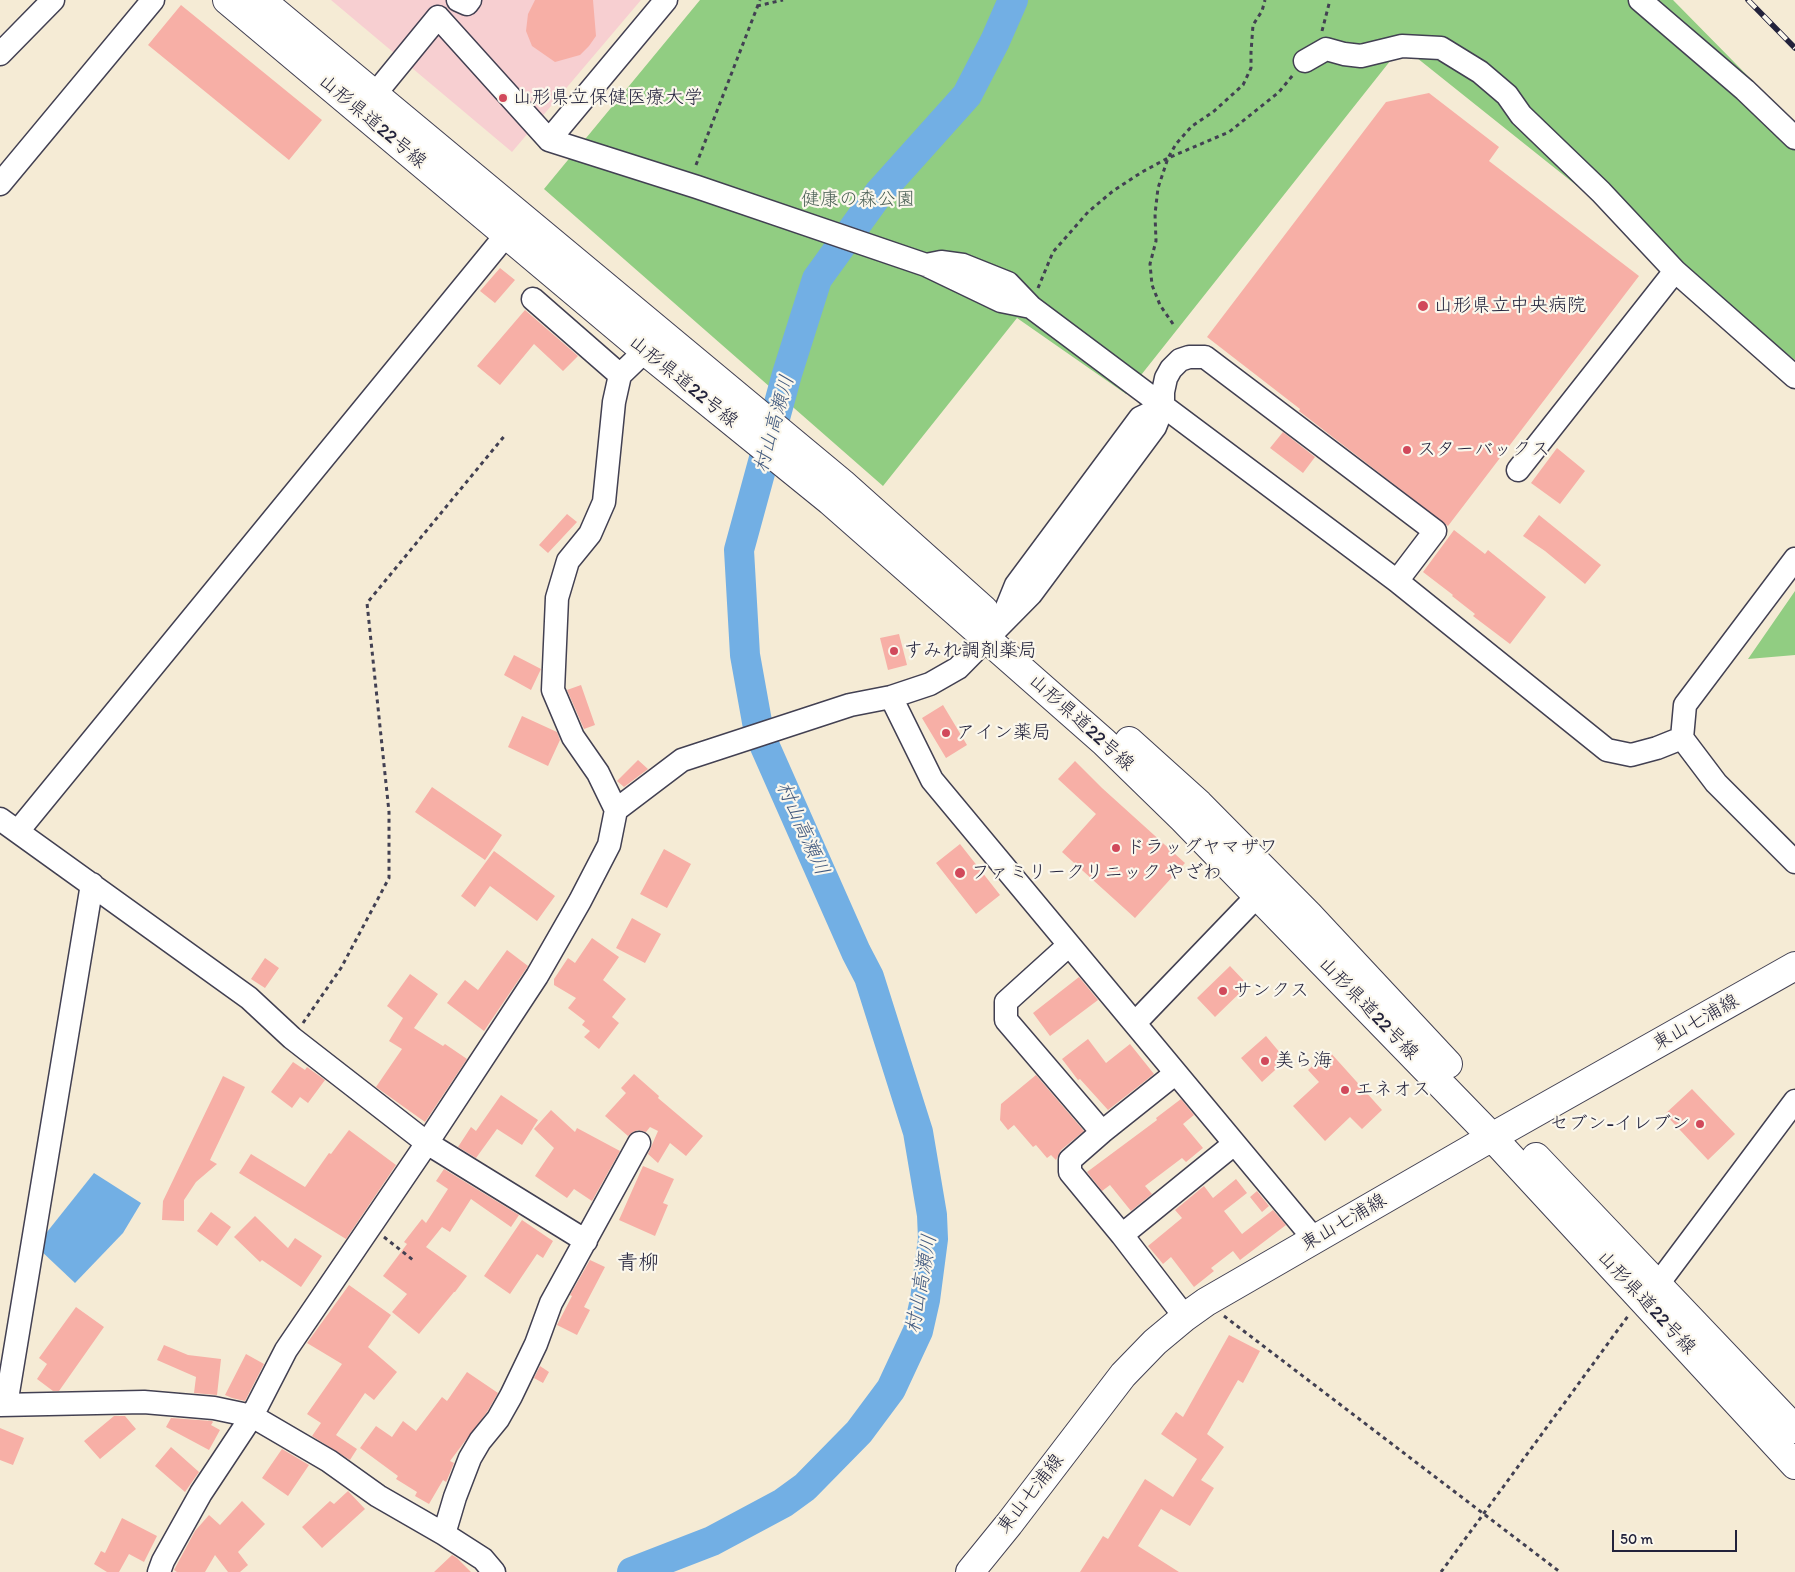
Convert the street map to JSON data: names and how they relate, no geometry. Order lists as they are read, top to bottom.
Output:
{
  "streets": {
    "main road": ["山形県道22号線", "東山七浦線"]
  },
  "crossings": [
    ["山形県道22号線", "東山七浦線"]
  ],
  "districts": ["青柳"],
  "water": ["村山高瀬川"],
  "parks": ["健康の森公園"],
  "places": [
    "山形県立保健医療大学",
    "山形県立中央病院",
    "スターバックス",
    "すみれ調剤薬局",
    "アイン薬局",
    "ドラッグヤマザワ",
    "ファミリークリニック やざわ",
    "サンクス",
    "美ら海",
    "エネオス",
    "セブン-イレブン"
  ],
  "scale_bar": "50 m"
}
